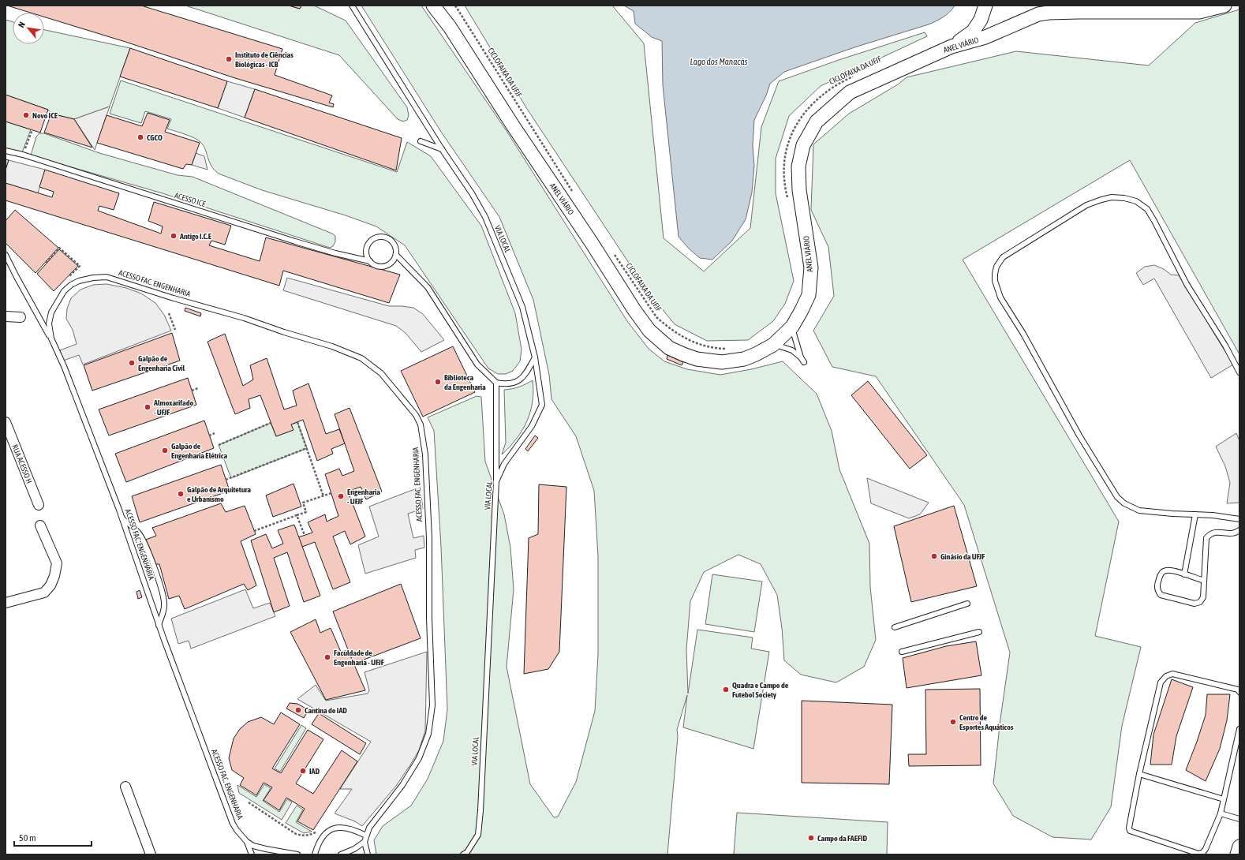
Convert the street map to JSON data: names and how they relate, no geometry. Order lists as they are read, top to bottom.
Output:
{
  "streets": {
    "main road": ["ANEL VIÁRIO"],
    "street": ["RUA ACESSO H"],
    "lane": ["ACESSO ICE", "VIA LOCAL", "ACESSO FAC. ENGENHARIA"],
    "path": ["CICLOFAIXA DA UFJF"]
  },
  "water": ["Lago dos Manacás"],
  "places": [
    "Instituto de Ciências Biológicas - ICB",
    "Novo ICE",
    "CGCO",
    "Antigo I.C.E",
    "Galpão de Engenharia Civil",
    "Biblioteca da Engenharia",
    "Almoxarifado - UFJF",
    "Galpão de Engenharia Elétrica",
    "Galpão de Arquitetura e Urbanismo",
    "Engenharia - UFJF",
    "Ginásio da UFJF",
    "Faculdade de Engenharia - UFJF",
    "Quadra e Campo de Futebol Society",
    "Cantina do IAD",
    "Centro de Esportes Aquáticos",
    "IAD",
    "Campo da FAEFID"
  ],
  "scale_bar": "50 m",
  "north": "top left"
}
